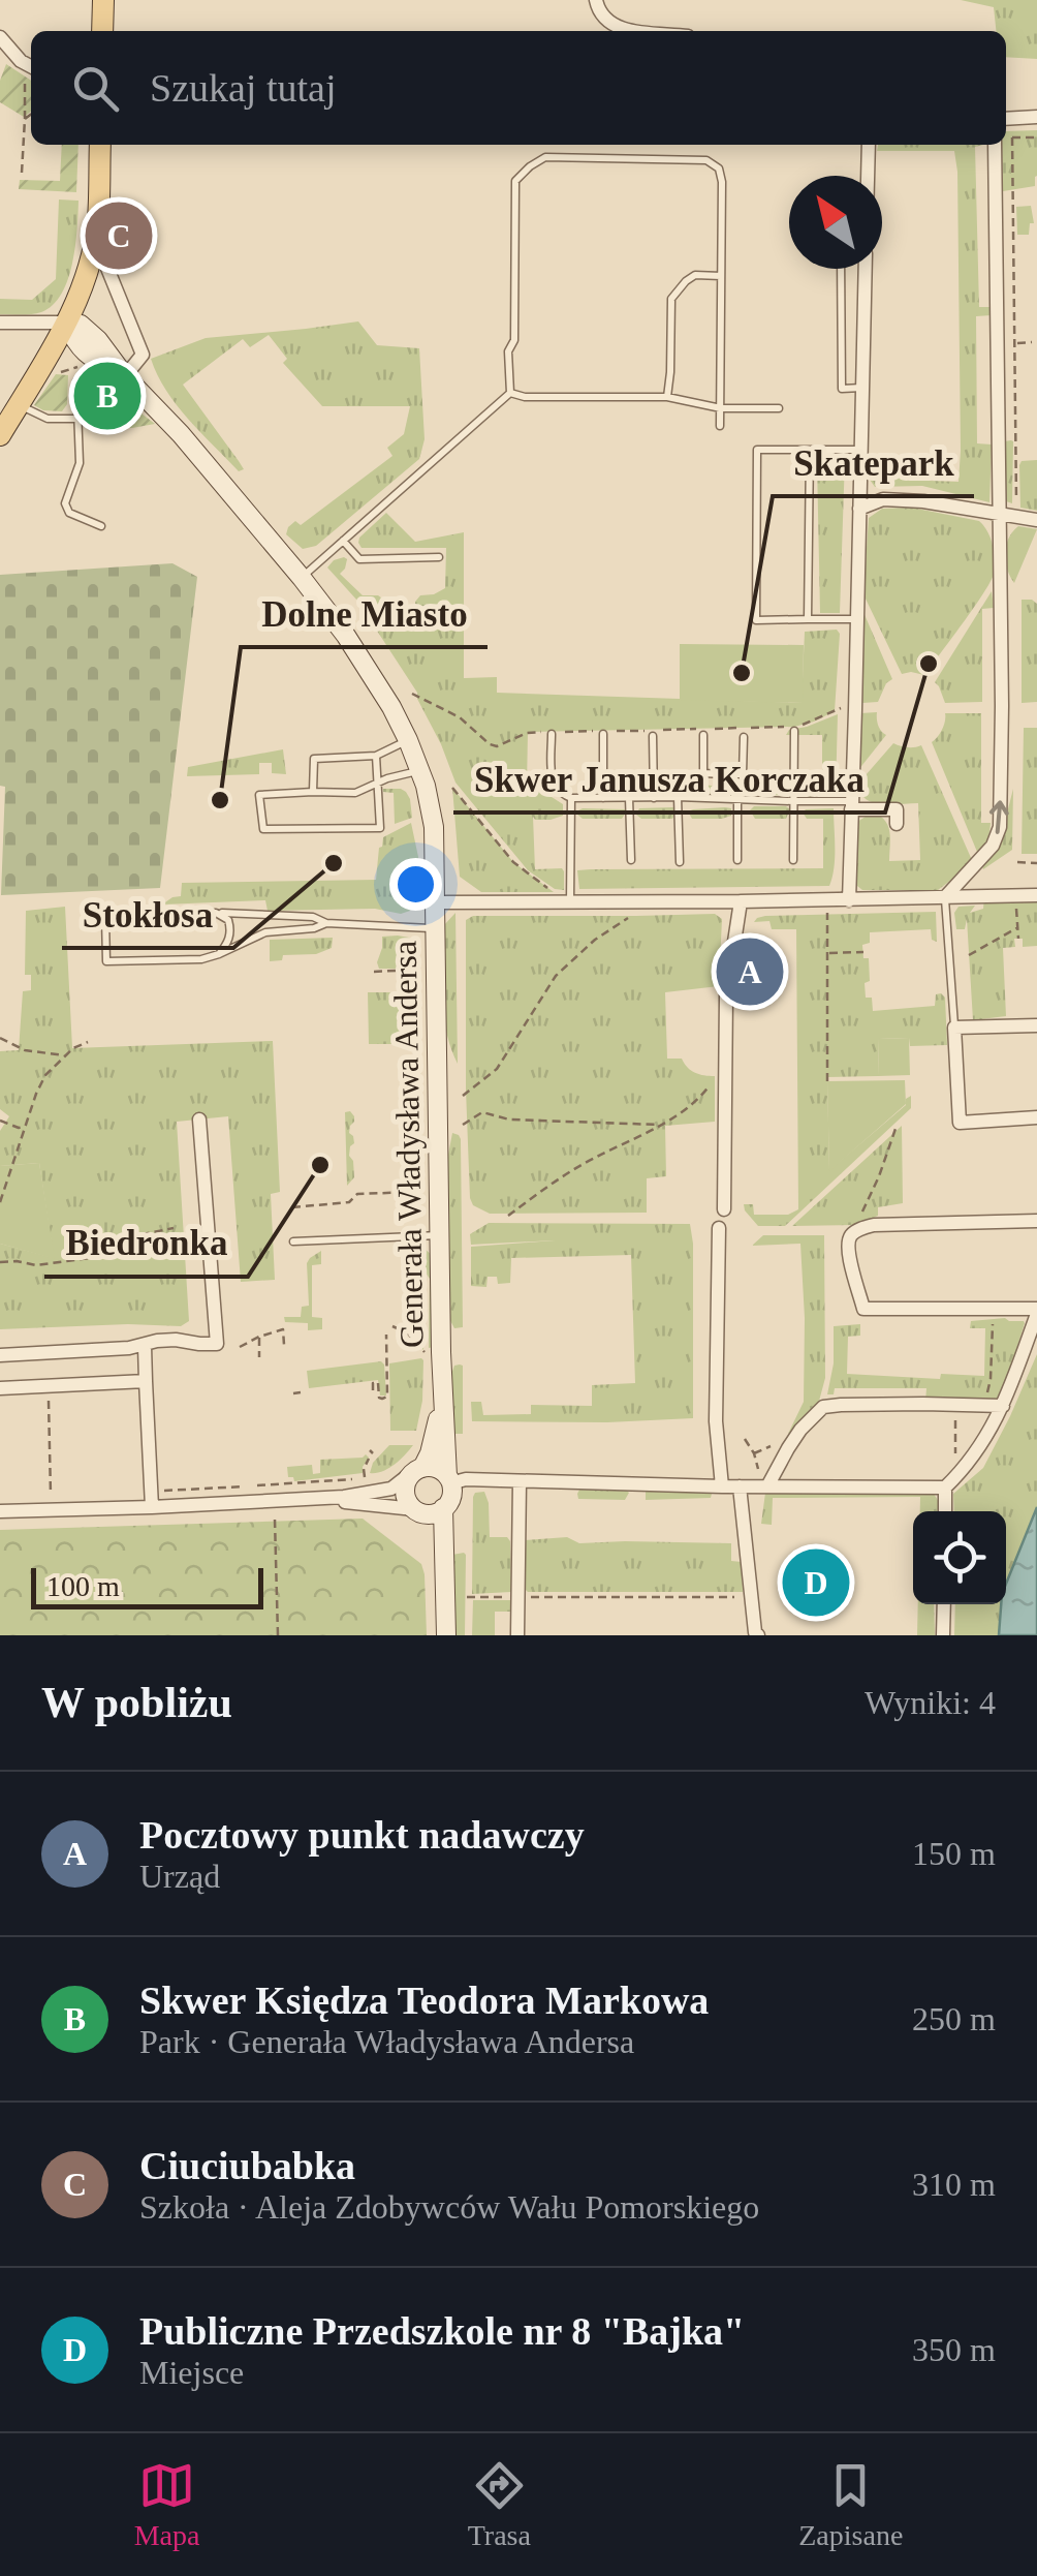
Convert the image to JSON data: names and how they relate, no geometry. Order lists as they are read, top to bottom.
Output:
{
  "streets": {
    "main road": ["Generała Władysława Andersa"]
  },
  "places": [
    "Skwer Janusza Korczaka",
    "Skatepark",
    "Dolne Miasto",
    "Stokłosa",
    "Biedronka"
  ],
  "scale_bar": "100 m",
  "north": "top left",
  "page": {
    "search": "Szukaj tutaj",
    "pins": [
      "C",
      "B",
      "A",
      "D"
    ],
    "scale": "100 m",
    "heading": ["W pobliżu", "Wyniki: 4"],
    "list": [
      {
        "mark": "A",
        "name": "Pocztowy punkt nadawczy",
        "note": "Urząd",
        "value": "150 m"
      },
      {
        "mark": "B",
        "name": "Skwer Księdza Teodora Markowa",
        "note": "Park · Generała Władysława Andersa",
        "value": "250 m"
      },
      {
        "mark": "C",
        "name": "Ciuciubabka",
        "note": "Szkoła · Aleja Zdobywców Wału Pomorskiego",
        "value": "310 m"
      },
      {
        "mark": "D",
        "name": "Publiczne Przedszkole nr 8 \"Bajka\"",
        "note": "Miejsce",
        "value": "350 m"
      }
    ],
    "nav": ["Mapa", "Trasa", "Zapisane"]
  }
}
